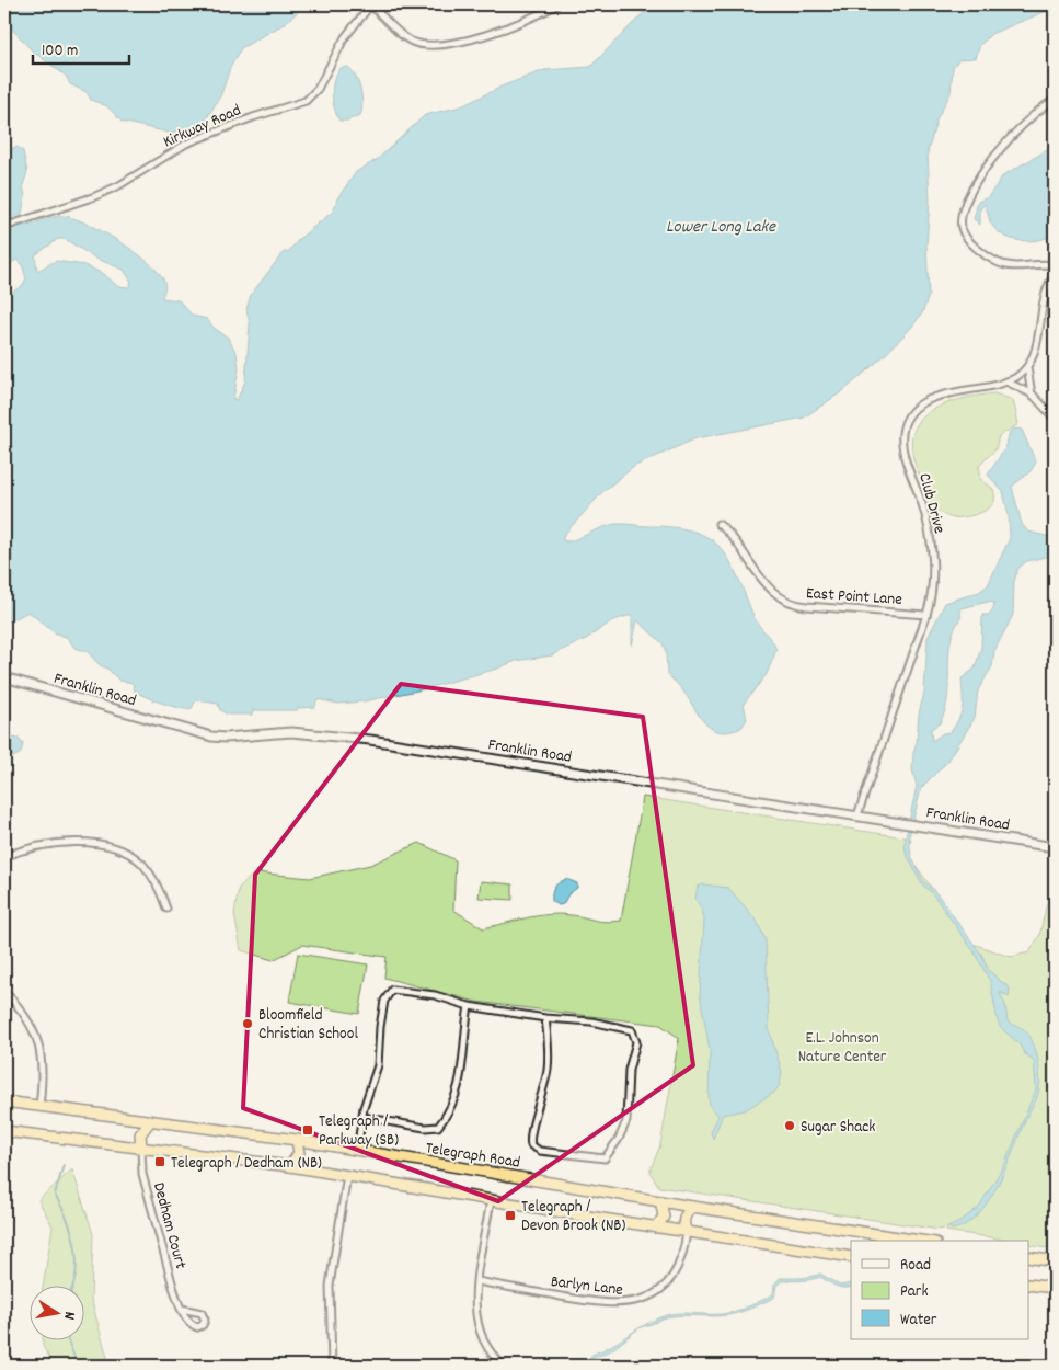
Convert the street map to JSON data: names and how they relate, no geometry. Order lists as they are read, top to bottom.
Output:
{
  "streets": {
    "highway": ["Telegraph Road"],
    "street": [
      "Kirkway Road",
      "Club Drive",
      "East Point Lane",
      "Franklin Road",
      "Dedham Court",
      "Barlyn Lane"
    ]
  },
  "crossings": [
    ["Club Drive", "East Point Lane"],
    ["Club Drive", "Franklin Road"]
  ],
  "water": ["Lower Long Lake"],
  "parks": ["E.L. Johnson Nature Center"],
  "places": {
    "other": ["Bloomfield Christian School", "Sugar Shack"],
    "transit": ["Telegraph / Parkway (SB)", "Telegraph / Dedham (NB)", "Telegraph / Devon Brook (NB)"]
  },
  "legend": ["Road", "Park", "Water"],
  "scale_bar": "100 m",
  "north": "right"
}
